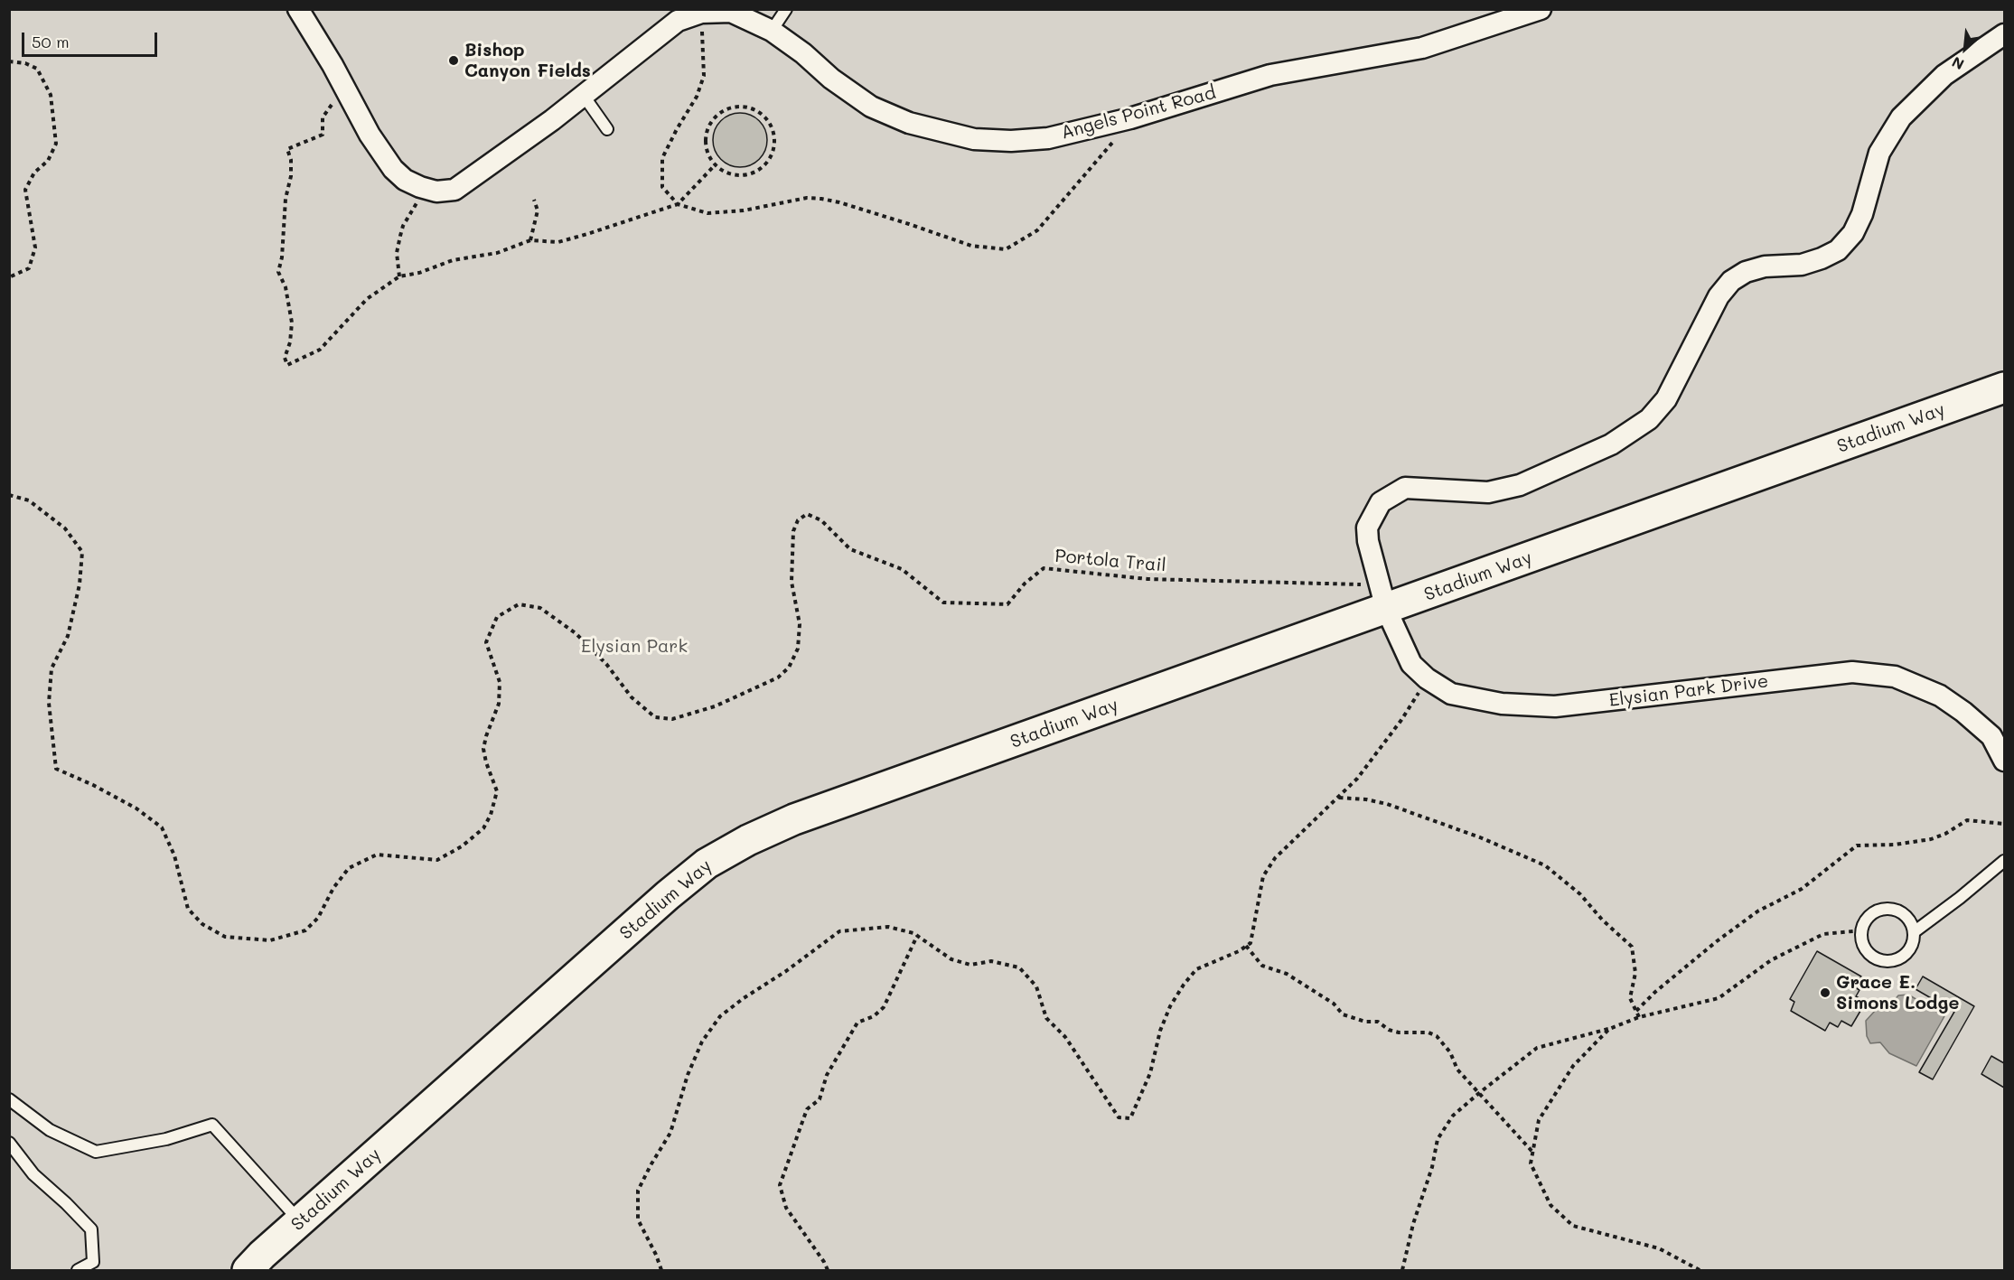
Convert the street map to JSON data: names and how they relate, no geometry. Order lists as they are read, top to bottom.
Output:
{
  "streets": {
    "main road": ["Stadium Way"],
    "street": ["Angels Point Road", "Elysian Park Drive"],
    "path": ["Portola Trail"]
  },
  "crossings": [
    ["Stadium Way", "Portola Trail"],
    ["Stadium Way", "Elysian Park Drive"],
    ["Portola Trail", "Elysian Park Drive"]
  ],
  "parks": ["Elysian Park"],
  "places": ["Bishop Canyon Fields", "Grace E. Simons Lodge"],
  "scale_bar": "50 m",
  "north": "bottom left"
}
